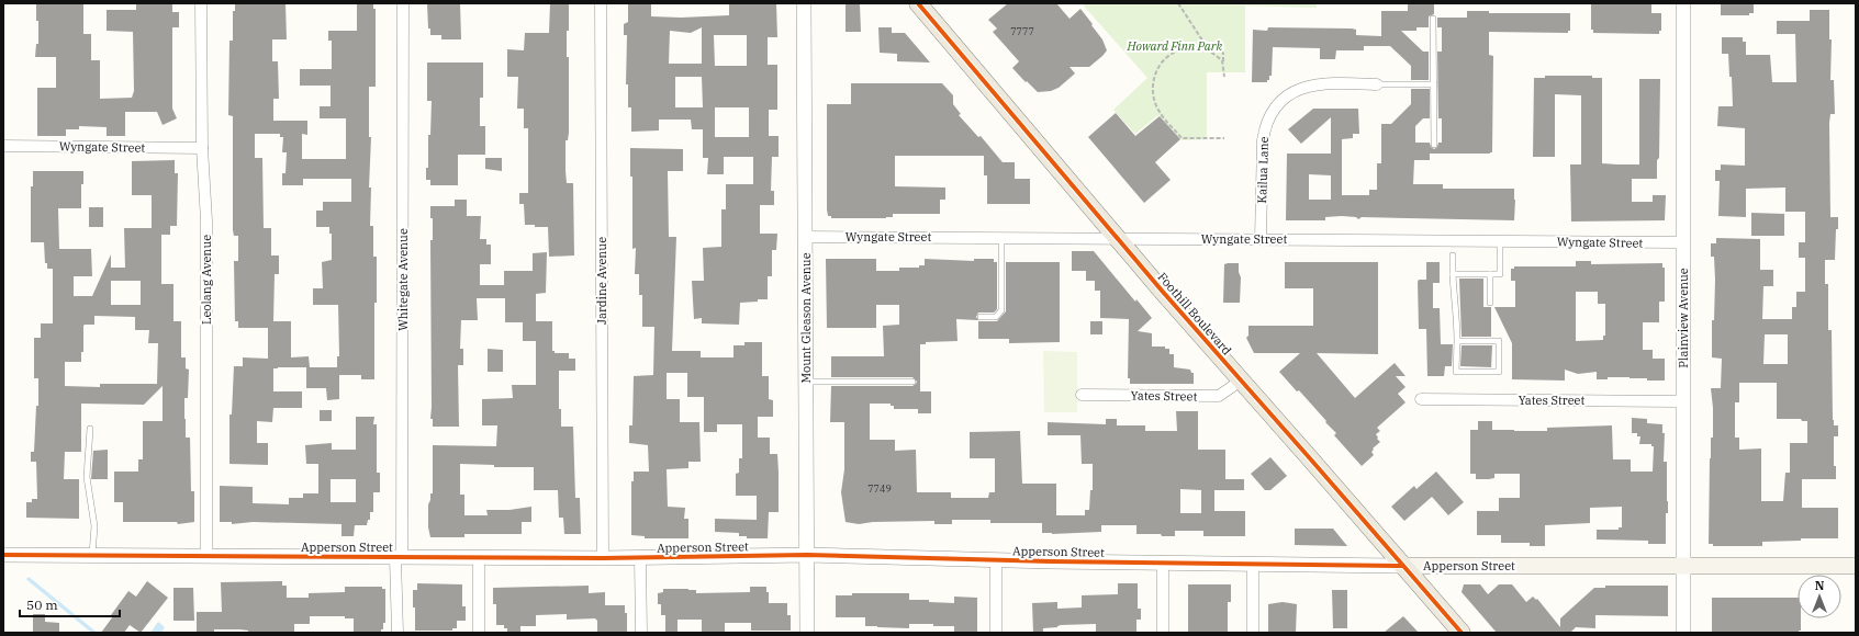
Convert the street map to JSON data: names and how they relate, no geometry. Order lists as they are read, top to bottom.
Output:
{
  "streets": {
    "main road": ["Foothill Boulevard", "Apperson Street"],
    "street": [
      "Wyngate Street",
      "Kailua Lane",
      "Leolang Avenue",
      "Whitegate Avenue",
      "Jardine Avenue",
      "Mount Gleason Avenue",
      "Plainview Avenue",
      "Yates Street"
    ]
  },
  "crossings": [
    ["Wyngate Street", "Kailua Lane"],
    ["Wyngate Street", "Leolang Avenue"],
    ["Wyngate Street", "Foothill Boulevard"],
    ["Wyngate Street", "Mount Gleason Avenue"],
    ["Wyngate Street", "Plainview Avenue"],
    ["Leolang Avenue", "Apperson Street"],
    ["Whitegate Avenue", "Apperson Street"],
    ["Jardine Avenue", "Apperson Street"],
    ["Foothill Boulevard", "Yates Street"],
    ["Foothill Boulevard", "Apperson Street"],
    ["Mount Gleason Avenue", "Apperson Street"],
    ["Plainview Avenue", "Yates Street"],
    ["Plainview Avenue", "Apperson Street"]
  ],
  "parks": ["Howard Finn Park"],
  "house_numbers": ["7777", "7749"],
  "scale_bar": "50 m",
  "north": "top"
}
